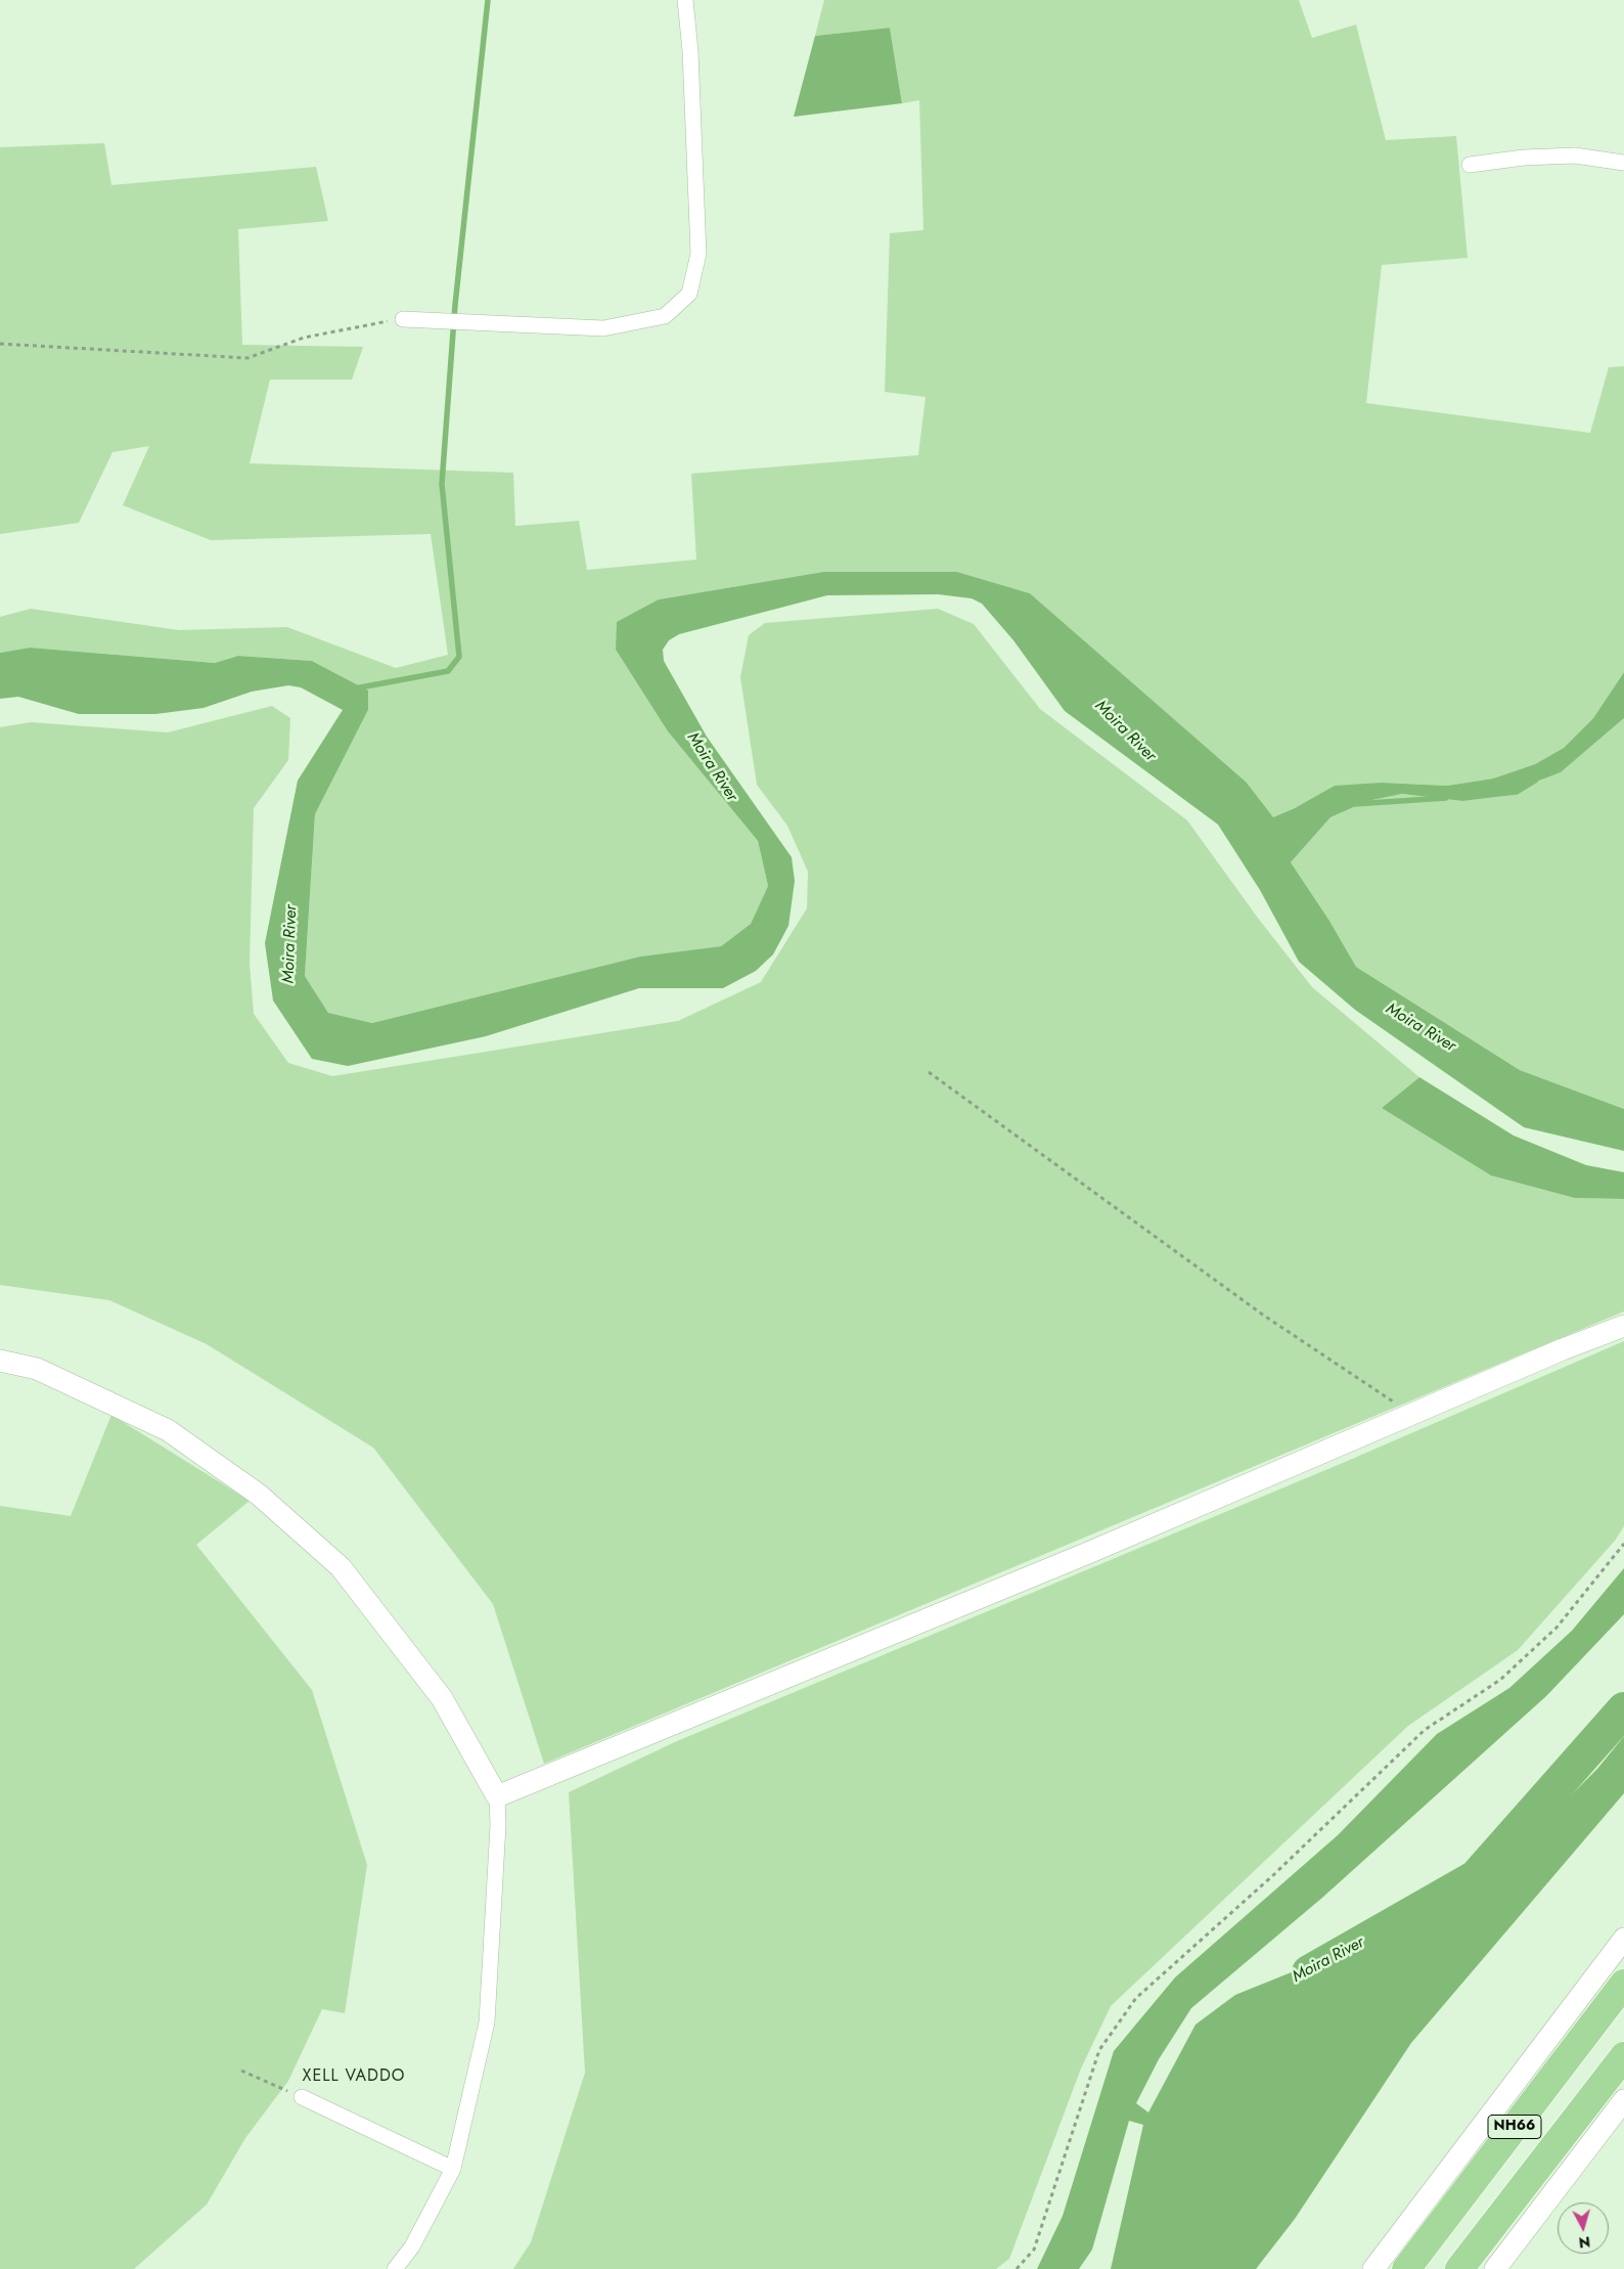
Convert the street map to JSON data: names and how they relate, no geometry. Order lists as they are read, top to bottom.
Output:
{
  "streets": {
    "highway": ["NH66"]
  },
  "districts": ["XELL VADDO"],
  "water": ["Moira River"],
  "north": "bottom"
}
